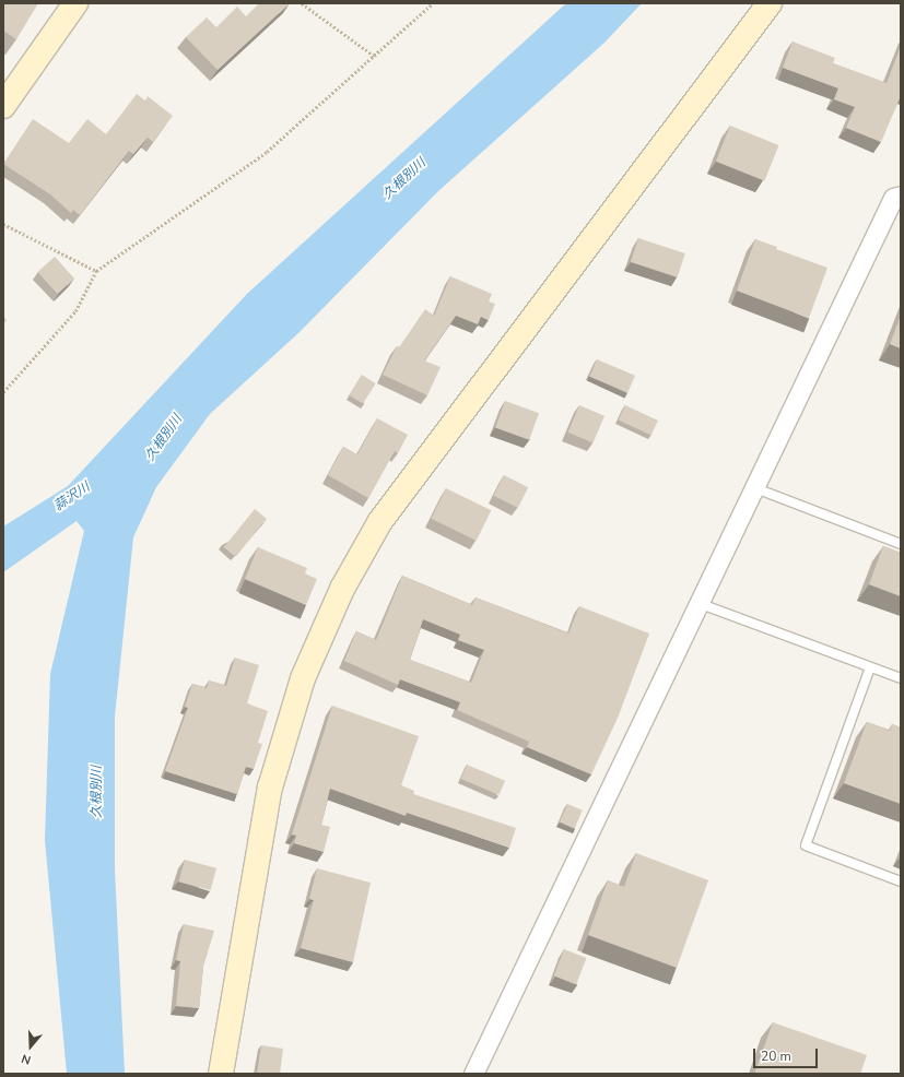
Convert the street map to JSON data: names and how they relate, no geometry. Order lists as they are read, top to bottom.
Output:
{
  "water": ["久根別川", "蒜沢川"],
  "scale_bar": "20 m",
  "north": "bottom"
}
